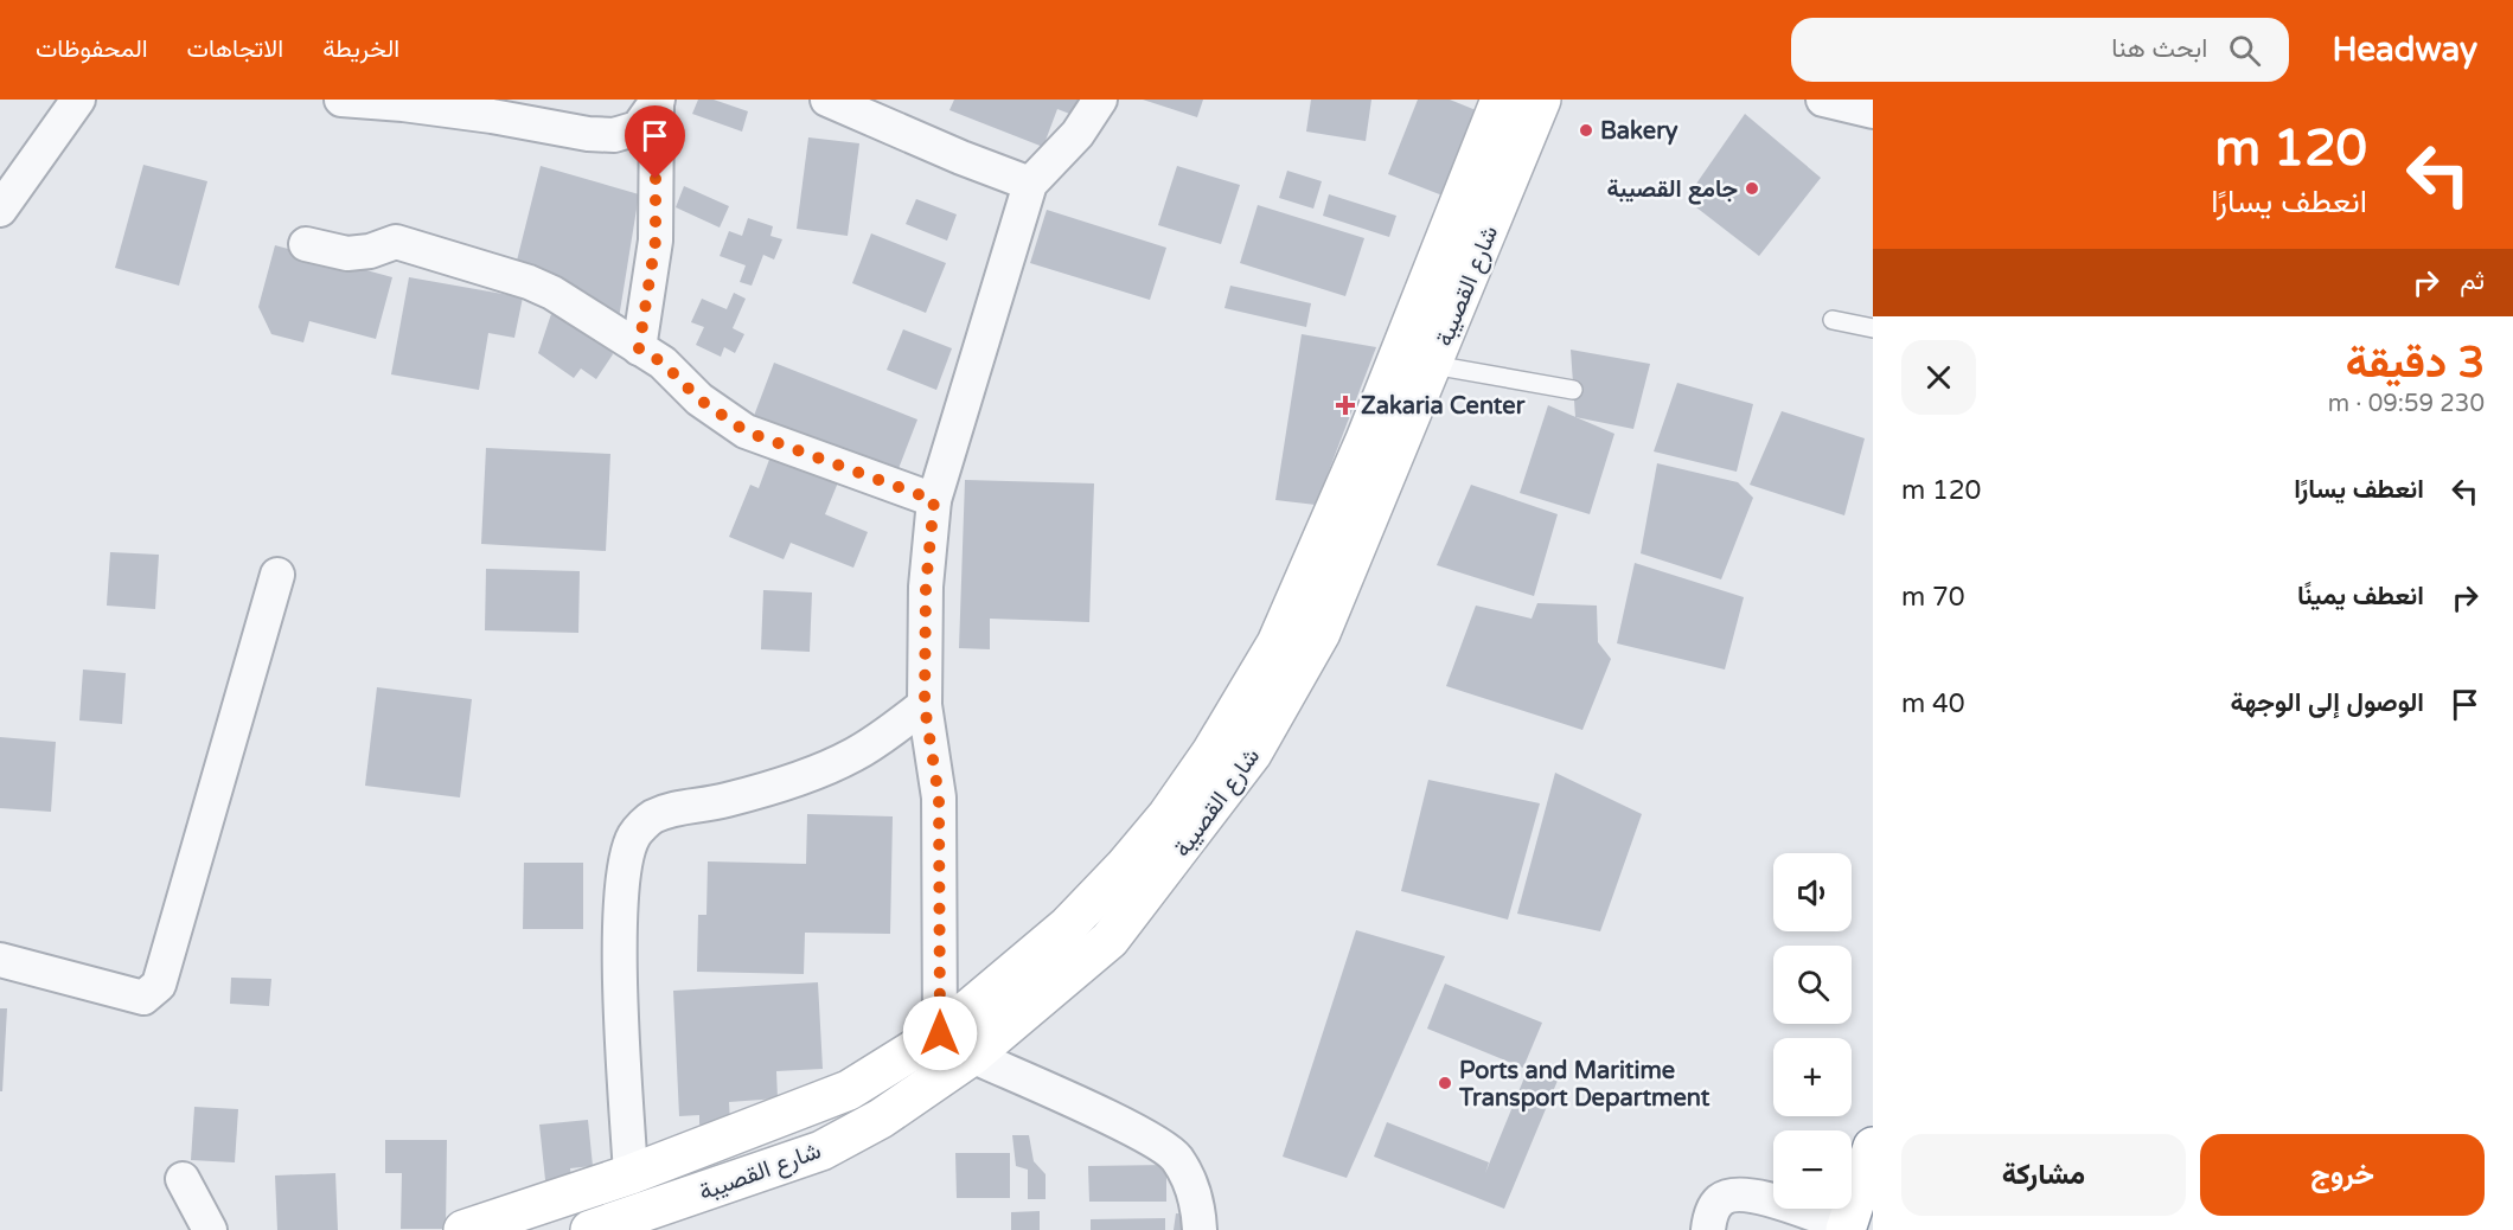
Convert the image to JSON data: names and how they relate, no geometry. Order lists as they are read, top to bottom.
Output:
{
  "streets": {
    "main road": ["شارع القصيبة"]
  },
  "places": {
    "other": ["Bakery", "جامع القصيبة", "Ports and Maritime Transport Department"],
    "health": ["Zakaria Center"]
  },
  "page": {
    "header": "Headway",
    "search": "ابحث هنا",
    "nav": ["الخريطة", "الاتجاهات", "المحفوظات"],
    "turn": ["120 m", "انعطف يسارًا"],
    "then": "ثم",
    "heading": ["3 دقيقة", "230 m · 09:59"],
    "list": [
      {
        "name": "انعطف يسارًا",
        "value": "120 m"
      },
      {
        "name": "انعطف يمينًا",
        "value": "70 m"
      },
      {
        "name": "الوصول إلى الوجهة",
        "value": "40 m"
      }
    ],
    "map_buttons": ["+", "−"],
    "buttons": ["خروج", "مشاركة"]
  }
}
